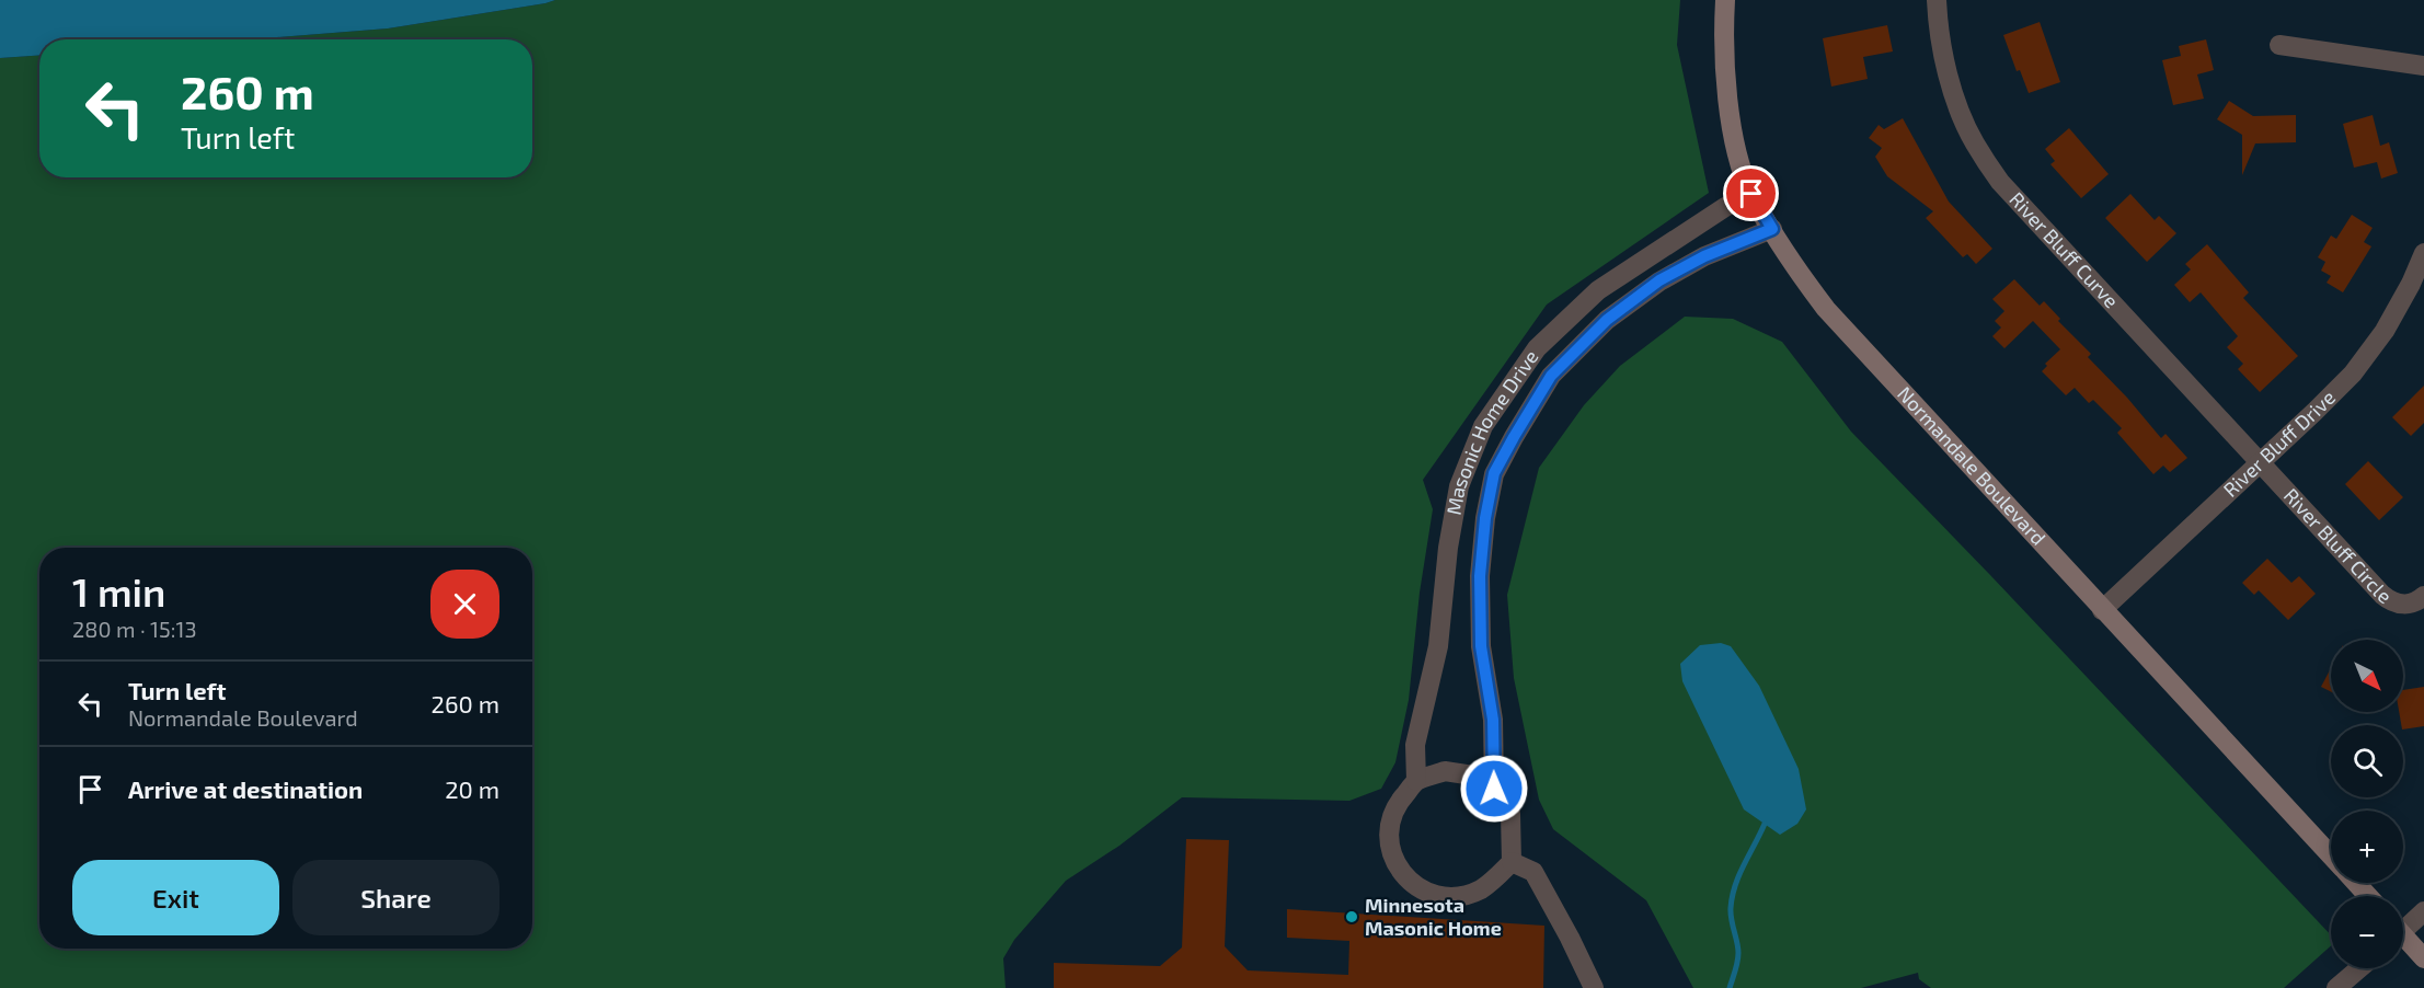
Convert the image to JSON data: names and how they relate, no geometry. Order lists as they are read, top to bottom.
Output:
{
  "streets": {
    "street": [
      "River Bluff Curve",
      "Masonic Home Drive",
      "River Bluff Drive",
      "Normandale Boulevard",
      "River Bluff Circle"
    ]
  },
  "crossings": [
    ["River Bluff Curve", "River Bluff Drive"],
    ["River Bluff Curve", "River Bluff Circle"],
    ["Masonic Home Drive", "Normandale Boulevard"],
    ["River Bluff Drive", "Normandale Boulevard"],
    ["River Bluff Drive", "River Bluff Circle"]
  ],
  "places": ["Minnesota Masonic Home"],
  "north": "bottom right",
  "page": {
    "turn": ["260 m", "Turn left"],
    "heading": ["1 min", "280 m · 15:13"],
    "map_buttons": ["+", "−"],
    "list": [
      {
        "name": "Turn left",
        "note": "Normandale Boulevard",
        "value": "260 m"
      },
      {
        "name": "Arrive at destination",
        "value": "20 m"
      }
    ],
    "buttons": ["Exit", "Share"]
  }
}
